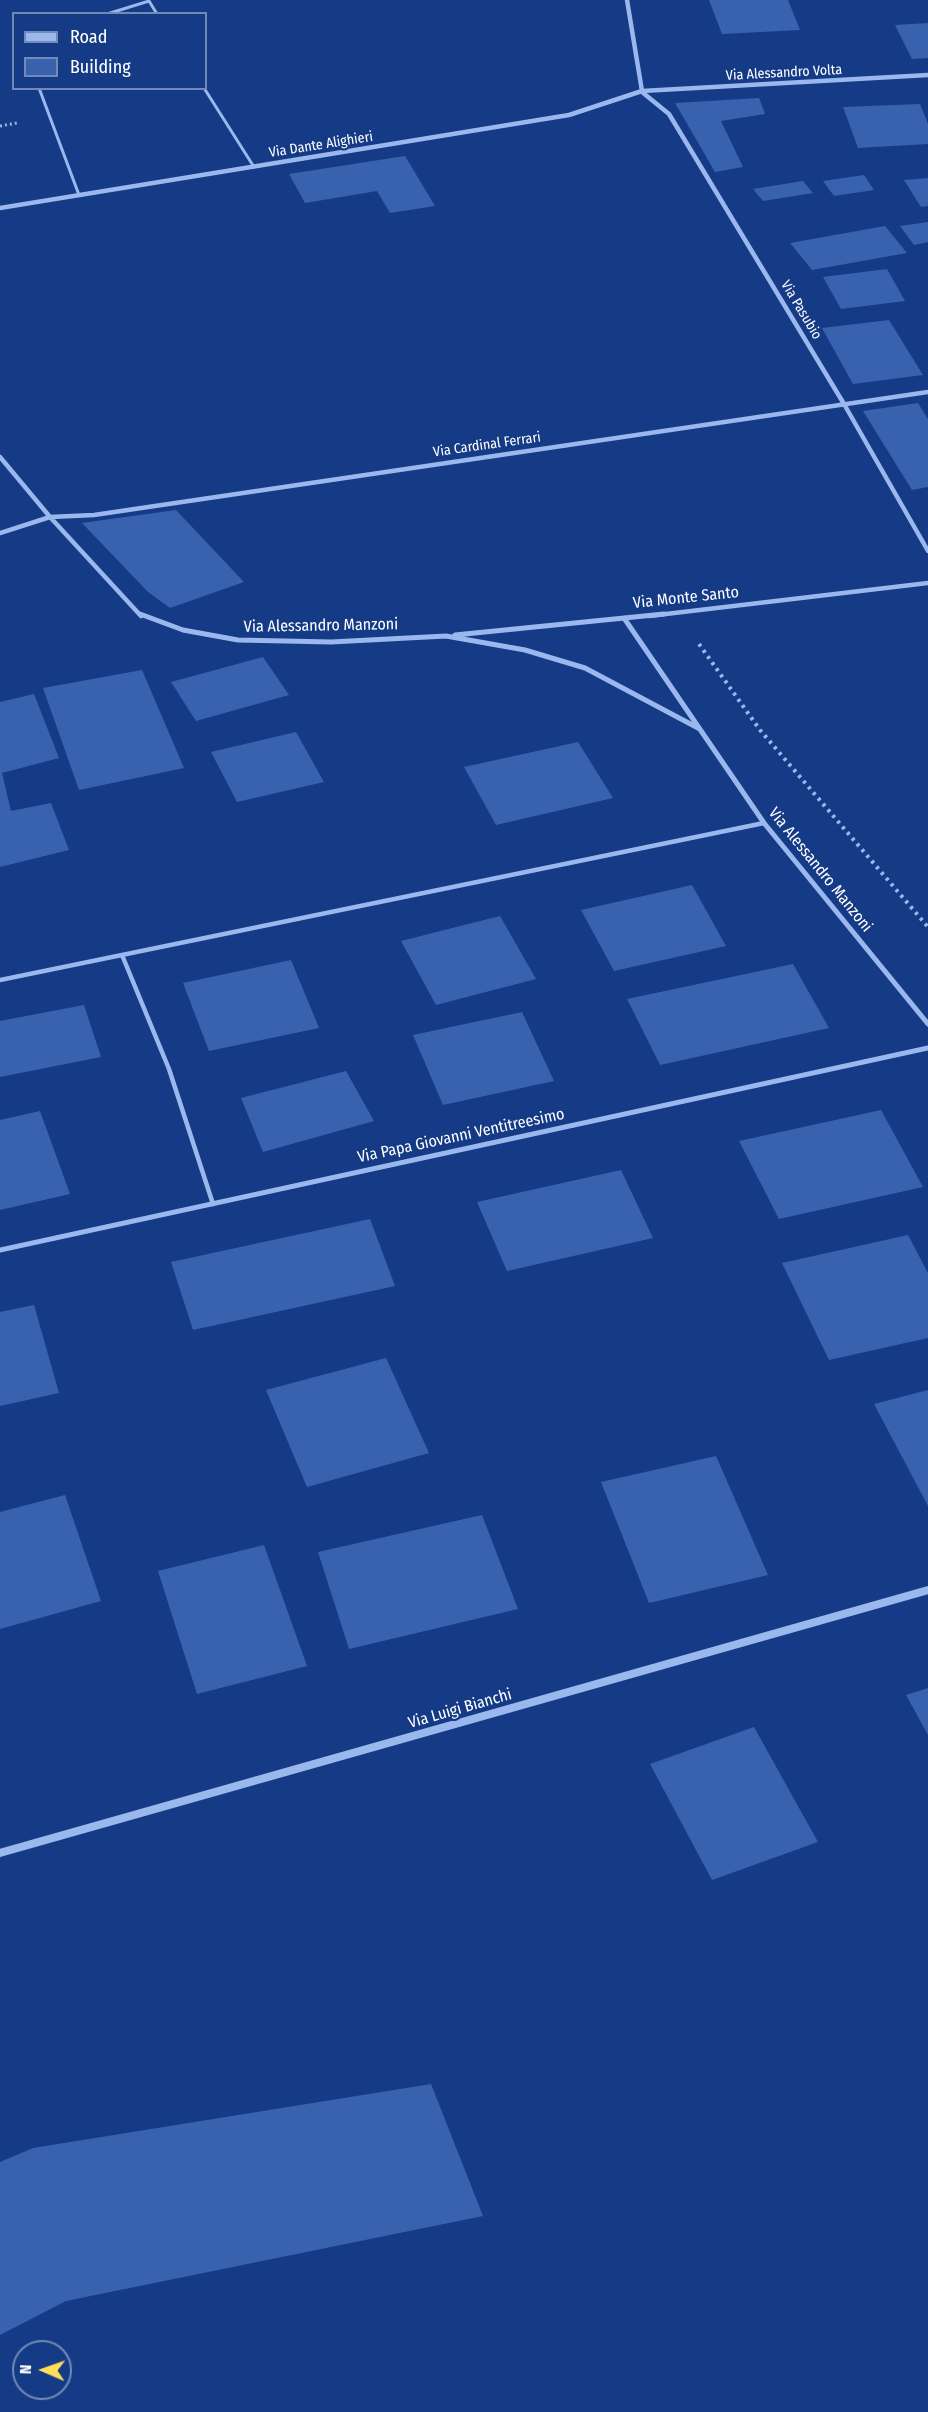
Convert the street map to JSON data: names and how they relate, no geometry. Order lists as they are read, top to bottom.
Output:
{
  "streets": {
    "street": [
      "Via Alessandro Volta",
      "Via Dante Alighieri",
      "Via Pasubio",
      "Via Cardinal Ferrari",
      "Via Monte Santo",
      "Via Alessandro Manzoni",
      "Via Papa Giovanni Ventitreesimo",
      "Via Luigi Bianchi"
    ]
  },
  "crossings": [
    ["Via Alessandro Volta", "Via Dante Alighieri"],
    ["Via Alessandro Volta", "Via Pasubio"],
    ["Via Dante Alighieri", "Via Pasubio"],
    ["Via Pasubio", "Via Cardinal Ferrari"],
    ["Via Cardinal Ferrari", "Via Alessandro Manzoni"],
    ["Via Monte Santo", "Via Alessandro Manzoni"]
  ],
  "legend": ["Road", "Building"],
  "north": "left"
}
